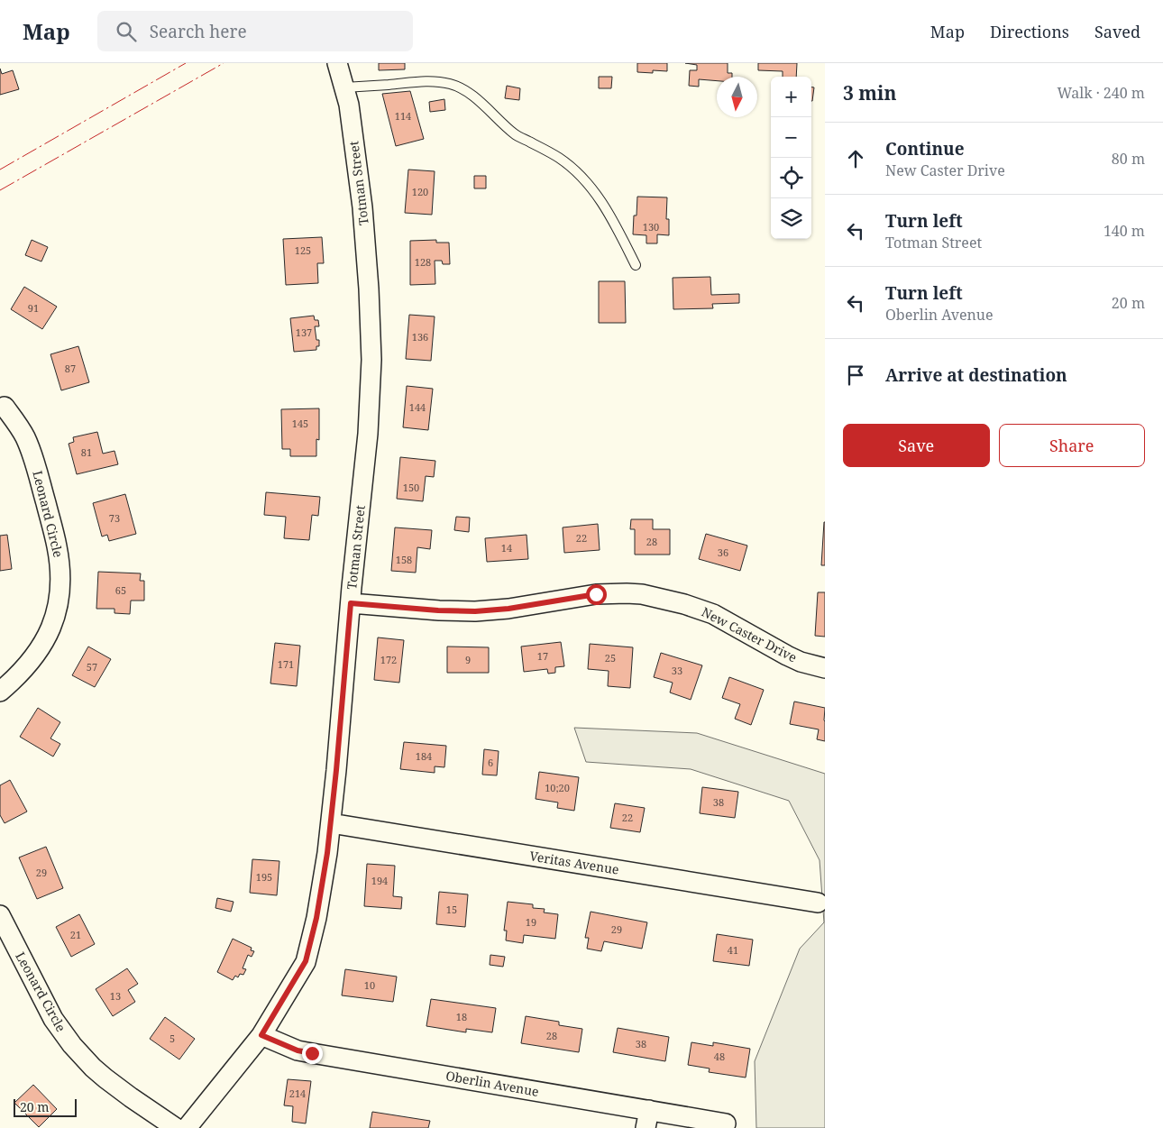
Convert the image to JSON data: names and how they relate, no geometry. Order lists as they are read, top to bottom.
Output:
{
  "streets": {
    "street": [
      "Totman Street",
      "Leonard Circle",
      "New Caster Drive",
      "Veritas Avenue",
      "Oberlin Avenue"
    ]
  },
  "crossings": [
    ["Totman Street", "New Caster Drive"],
    ["Totman Street", "Veritas Avenue"],
    ["Totman Street", "Oberlin Avenue"]
  ],
  "house_numbers": [
    "114",
    "120",
    "130",
    "125",
    "128",
    "91",
    "137",
    "136",
    "87",
    "144",
    "145",
    "81",
    "150",
    "73",
    "22",
    "28",
    "14",
    "36",
    "158",
    "65",
    "17",
    "25",
    "172",
    "9",
    "171",
    "57",
    "33",
    "184",
    "6",
    "10;20",
    "38",
    "22",
    "29",
    "195",
    "194",
    "15",
    "19",
    "29",
    "21",
    "41",
    "10",
    "13",
    "18",
    "28",
    "5",
    "38",
    "48",
    "214"
  ],
  "scale_bar": "20 m",
  "north": "bottom",
  "page": {
    "header": "Map",
    "search": "Search here",
    "nav": ["Map", "Directions", "Saved"],
    "heading": ["3 min", "Walk · 240 m"],
    "map_buttons": ["+", "−"],
    "list": [
      ["Continue", "New Caster Drive", "80 m"],
      ["Turn left", "Totman Street", "140 m"],
      ["Turn left", "Oberlin Avenue", "20 m"],
      "Arrive at destination"
    ],
    "buttons": ["Save", "Share"],
    "scale": "20 m"
  }
}
